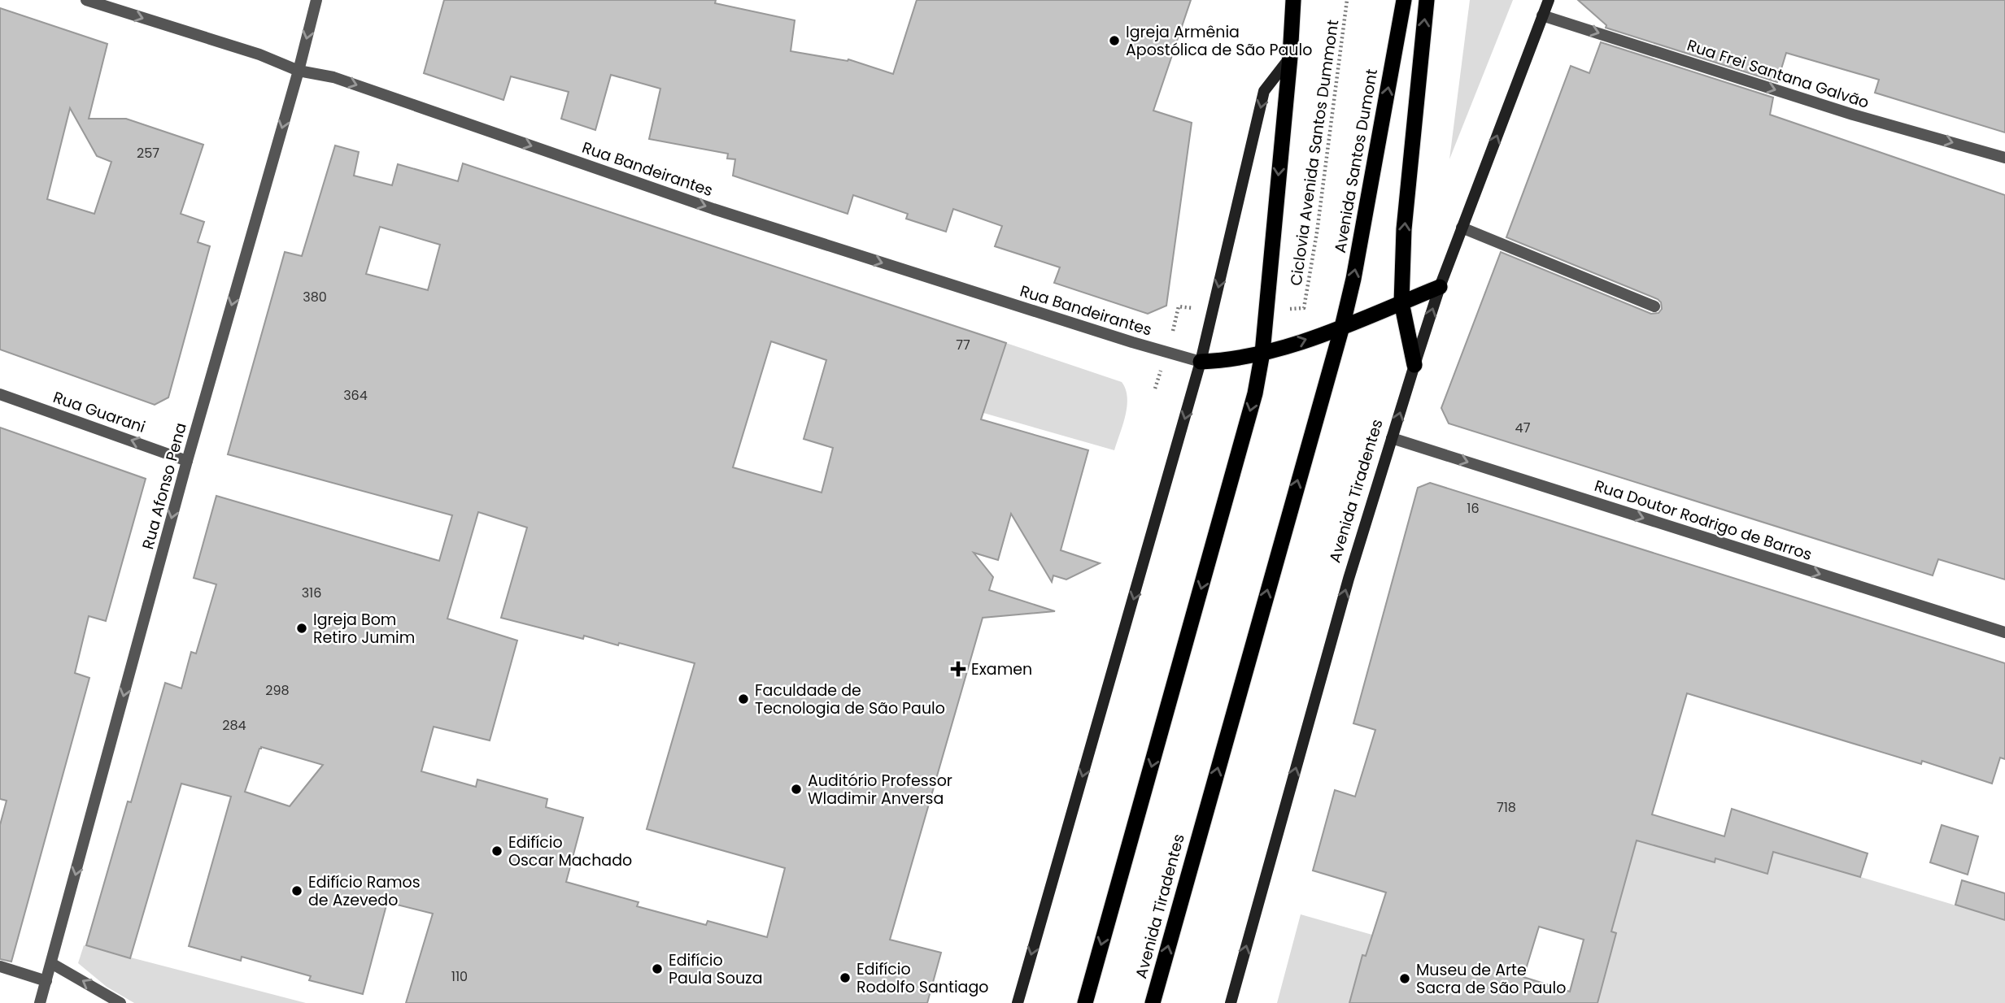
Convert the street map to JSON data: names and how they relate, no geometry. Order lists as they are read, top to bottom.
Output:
{
  "streets": {
    "highway": ["Avenida Santos Dumont", "Avenida Tiradentes"],
    "street": [
      "Rua Frei Santana Galvão",
      "Rua Bandeirantes",
      "Rua Guarani",
      "Rua Afonso Pena",
      "Rua Doutor Rodrigo de Barros"
    ],
    "path": ["Ciclovia Avenida Santos Dummont"]
  },
  "crossings": [
    ["Rua Frei Santana Galvão", "Avenida Tiradentes"],
    ["Avenida Santos Dumont", "Avenida Tiradentes"],
    ["Rua Bandeirantes", "Rua Afonso Pena"],
    ["Rua Guarani", "Rua Afonso Pena"],
    ["Avenida Tiradentes", "Rua Doutor Rodrigo de Barros"]
  ],
  "one_way": [
    "Rua Frei Santana Galvão",
    "Rua Bandeirantes",
    "Rua Guarani",
    "Rua Afonso Pena",
    "Rua Doutor Rodrigo de Barros"
  ],
  "places": {
    "other": [
      "Igreja Armênia Apostólica de São Paulo",
      "Igreja Bom Retiro Jumim",
      "Faculdade de Tecnologia de São Paulo",
      "Auditório Professor Wladimir Anversa",
      "Edifício Oscar Machado",
      "Edifício Ramos de Azevedo",
      "Edifício Paula Souza",
      "Edifício Rodolfo Santiago",
      "Museu de Arte Sacra de São Paulo"
    ],
    "health": ["Examen"]
  },
  "house_numbers": [
    "257",
    "380",
    "77",
    "364",
    "47",
    "16",
    "316",
    "298",
    "284",
    "718",
    "110"
  ]
}
